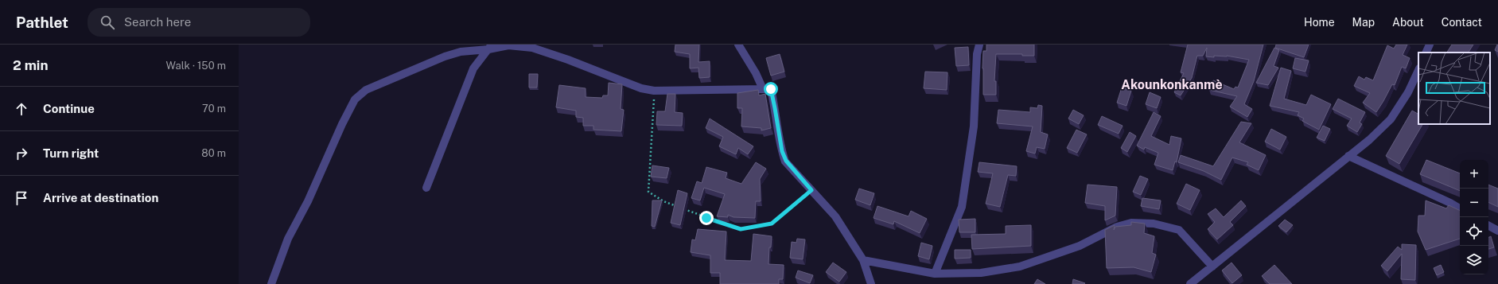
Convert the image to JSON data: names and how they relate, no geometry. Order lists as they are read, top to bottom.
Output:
{
  "districts": ["Akounkonkanmè"],
  "page": {
    "header": "Pathlet",
    "search": "Search here",
    "nav": [
      "Home",
      "Map",
      "About",
      "Contact"
    ],
    "heading": ["2 min", "Walk · 150 m"],
    "list": [
      ["Continue", "70 m"],
      ["Turn right", "80 m"],
      "Arrive at destination"
    ],
    "map_buttons": ["+", "−"]
  }
}
